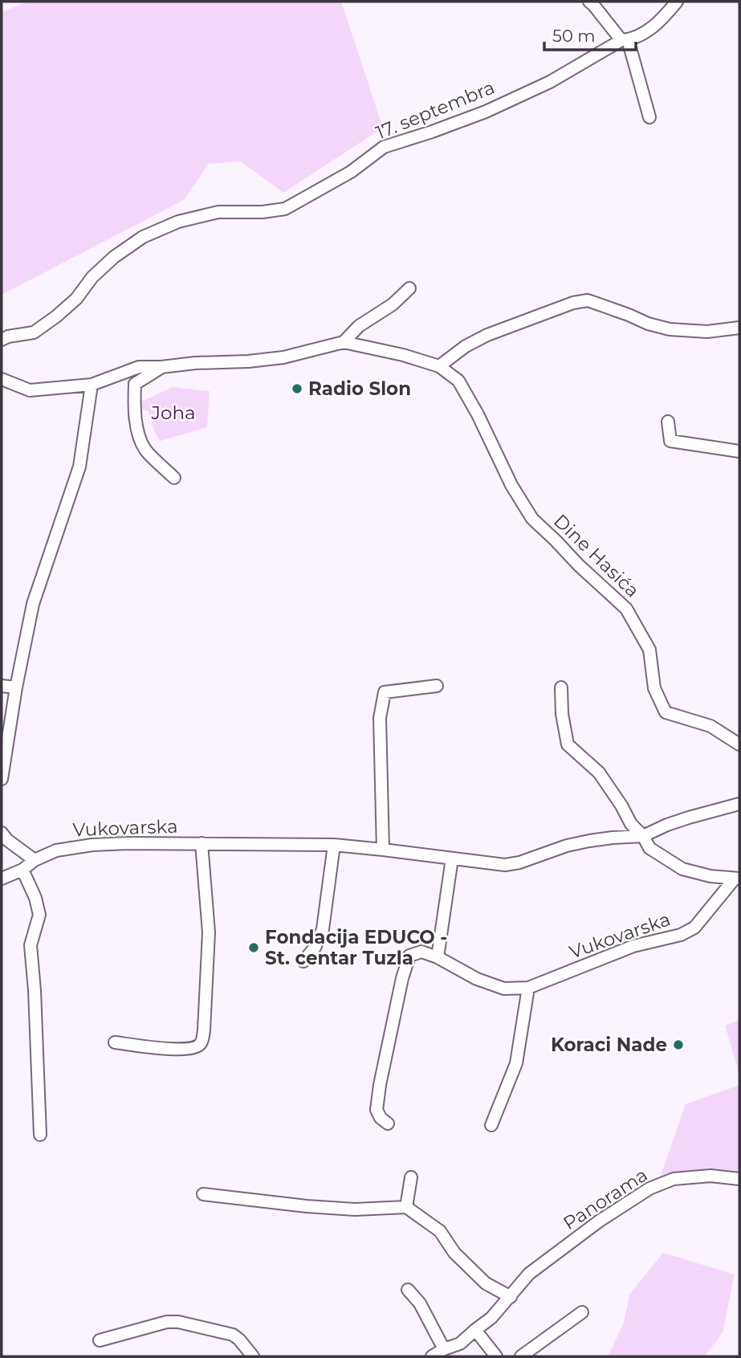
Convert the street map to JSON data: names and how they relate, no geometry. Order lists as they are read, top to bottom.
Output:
{
  "streets": {
    "street": [
      "17. septembra",
      "Dine Hasića",
      "Vukovarska",
      "Panorama"
    ]
  },
  "parks": ["Joha"],
  "places": ["Radio Slon", "Fondacija EDUCO - St. centar Tuzla", "Koraci Nade"],
  "scale_bar": "50 m"
}
